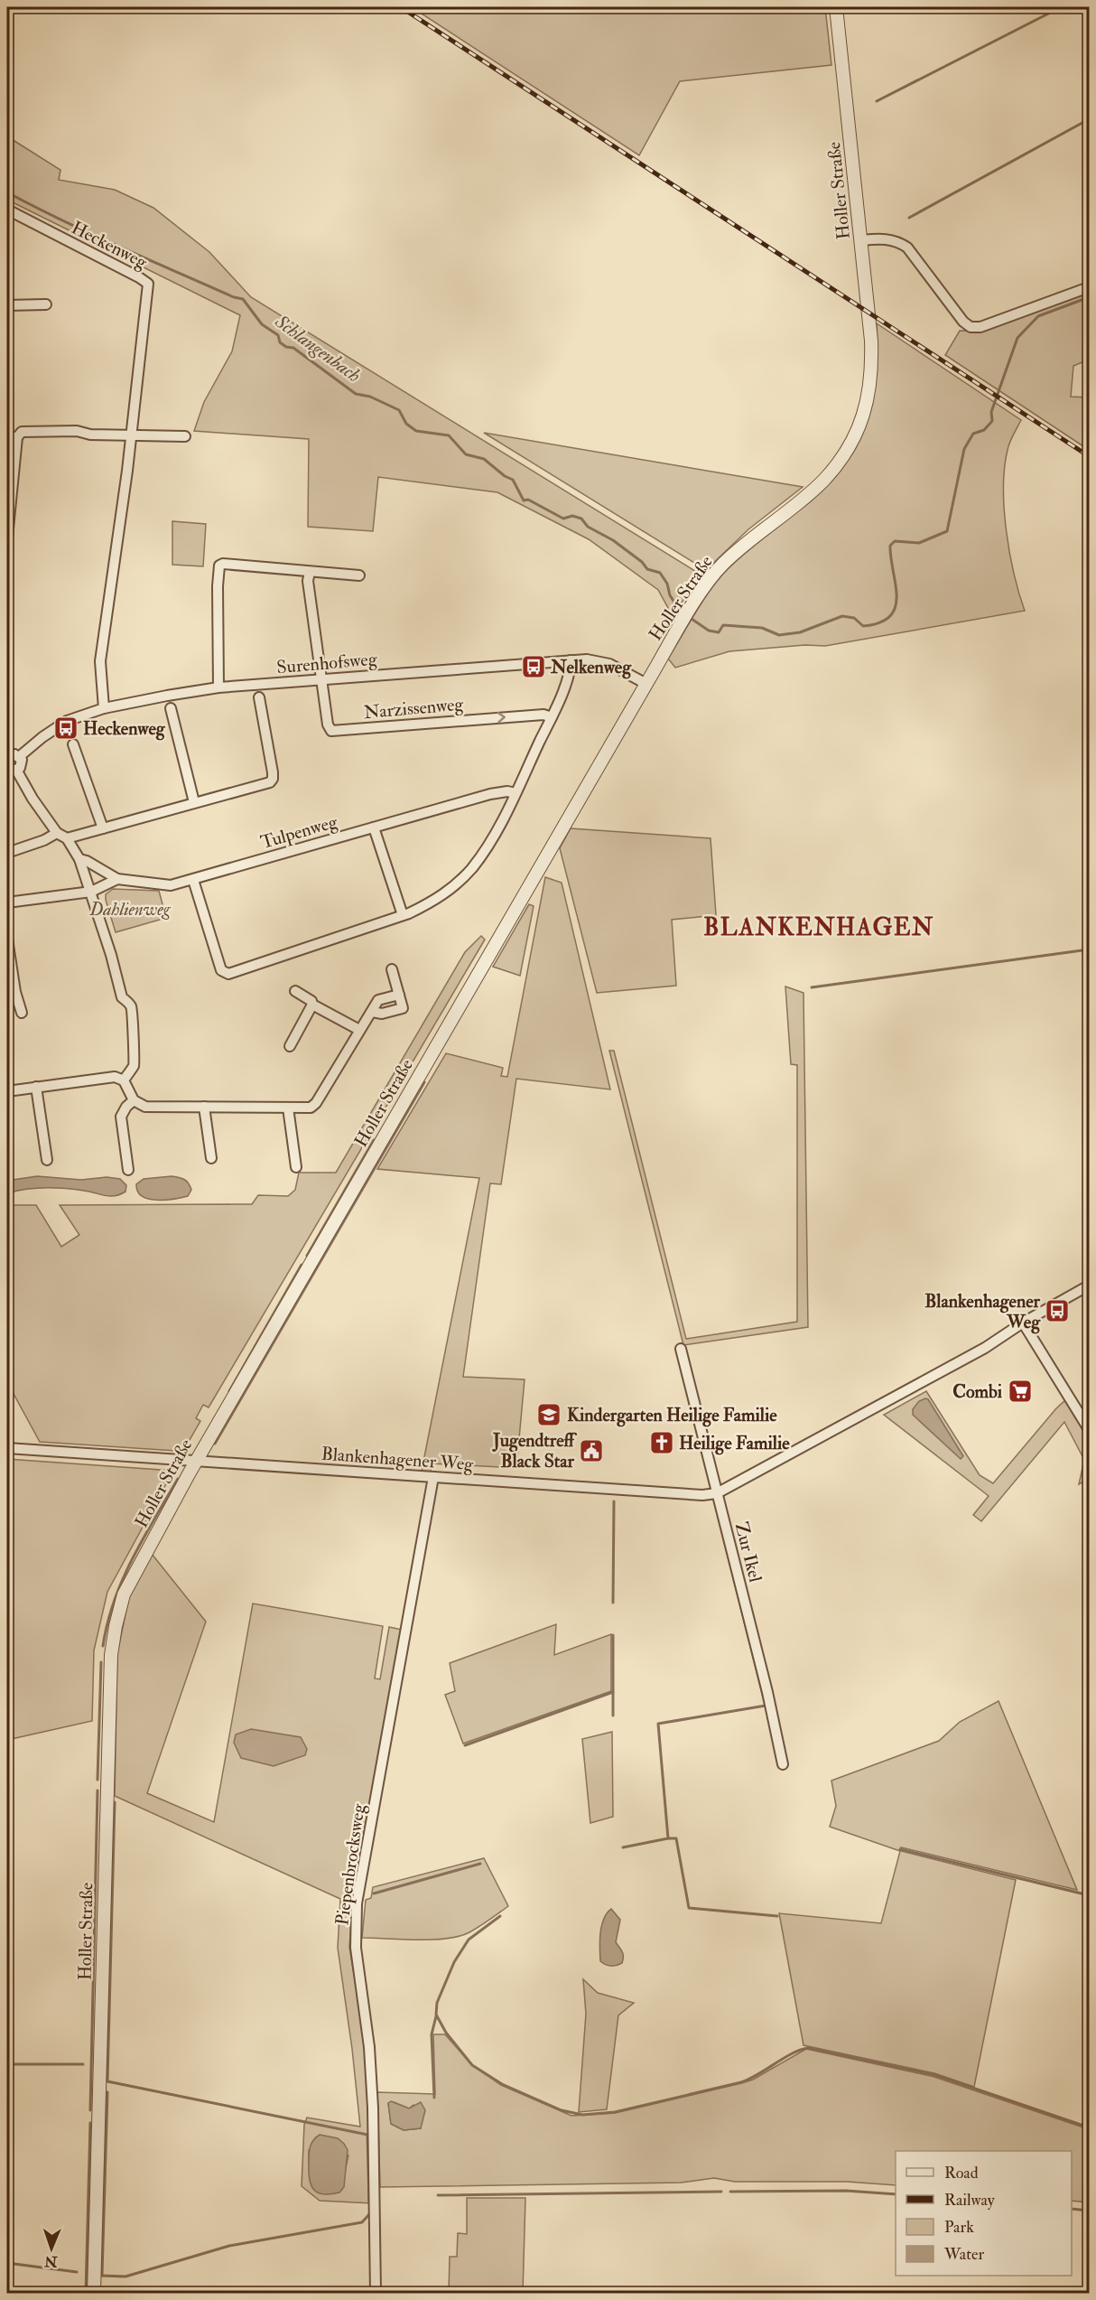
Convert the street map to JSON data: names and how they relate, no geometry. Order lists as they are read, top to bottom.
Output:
{
  "streets": {
    "street": [
      "Holler Straße",
      "Heckenweg",
      "Surenhofsweg",
      "Narzissenweg",
      "Tulpenweg",
      "Blankenhagener Weg",
      "Zur Ikel",
      "Piepenbrocksweg"
    ]
  },
  "crossings": [
    ["Holler Straße", "Surenhofsweg"],
    ["Holler Straße", "Blankenhagener Weg"],
    ["Heckenweg", "Surenhofsweg"],
    ["Surenhofsweg", "Narzissenweg"],
    ["Blankenhagener Weg", "Zur Ikel"],
    ["Blankenhagener Weg", "Piepenbrocksweg"]
  ],
  "one_way": ["Narzissenweg"],
  "districts": ["BLANKENHAGEN"],
  "water": ["Schlangenbach"],
  "parks": ["Dahlienweg"],
  "places": {
    "bus stop": ["Nelkenweg", "Heckenweg", "Blankenhagener Weg"],
    "supermarket": ["Combi"],
    "school or university": ["Kindergarten Heilige Familie"],
    "church": ["Heilige Familie"],
    "public building": ["Jugendtreff Black Star"]
  },
  "legend": [
    "Road",
    "Railway",
    "Park",
    "Water"
  ],
  "north": "bottom"
}
